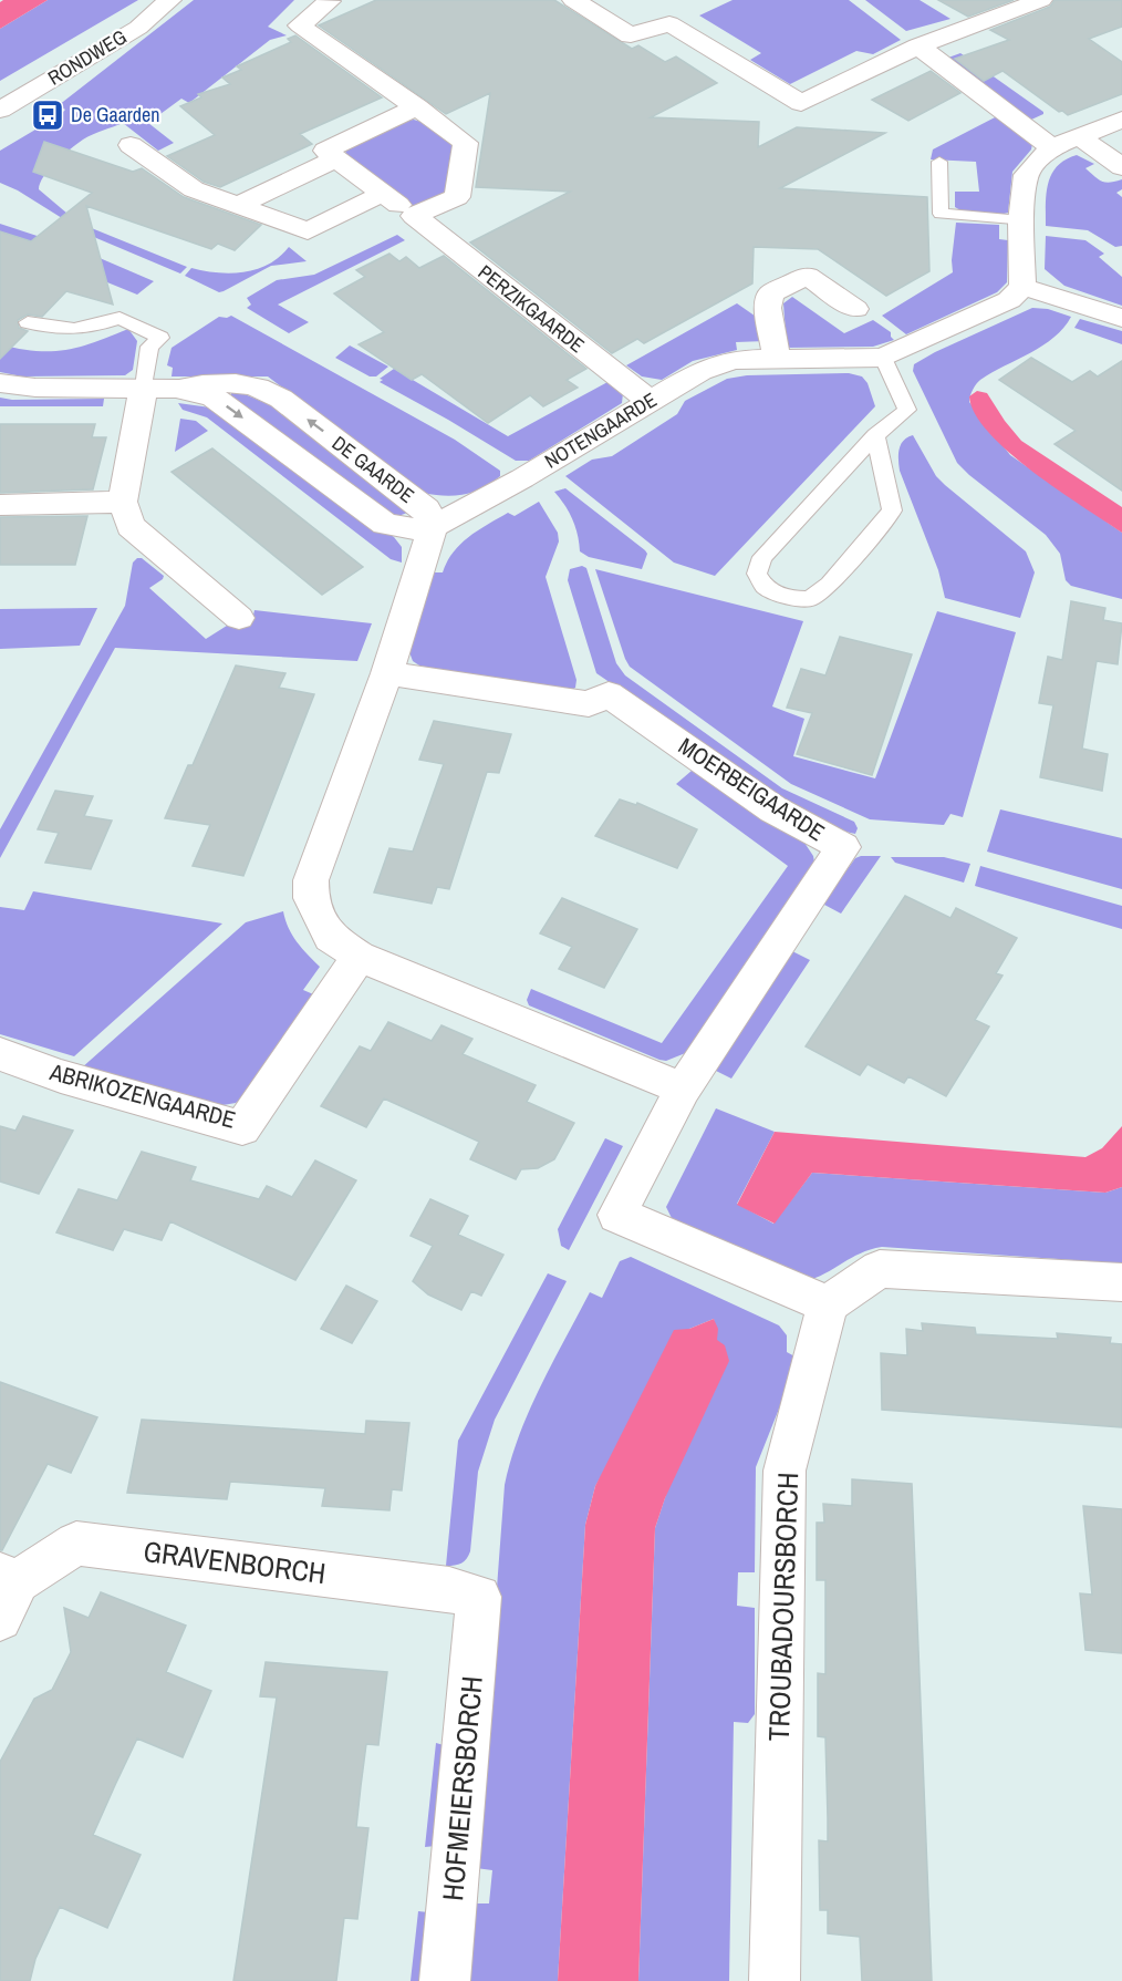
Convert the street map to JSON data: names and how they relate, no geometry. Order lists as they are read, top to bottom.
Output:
{
  "streets": {
    "street": [
      "RONDWEG",
      "PERZIKGAARDE",
      "NOTENGAARDE",
      "DE GAARDE",
      "MOERBEIGAARDE",
      "ABRIKOZENGAARDE",
      "GRAVENBORCH",
      "TROUBADOURSBORCH",
      "HOFMEIERSBORCH"
    ]
  },
  "crossings": [
    ["PERZIKGAARDE", "NOTENGAARDE"],
    ["NOTENGAARDE", "DE GAARDE"],
    ["MOERBEIGAARDE", "TROUBADOURSBORCH"],
    ["GRAVENBORCH", "HOFMEIERSBORCH"]
  ],
  "places": {
    "bus stop": ["De Gaarden"]
  }
}
